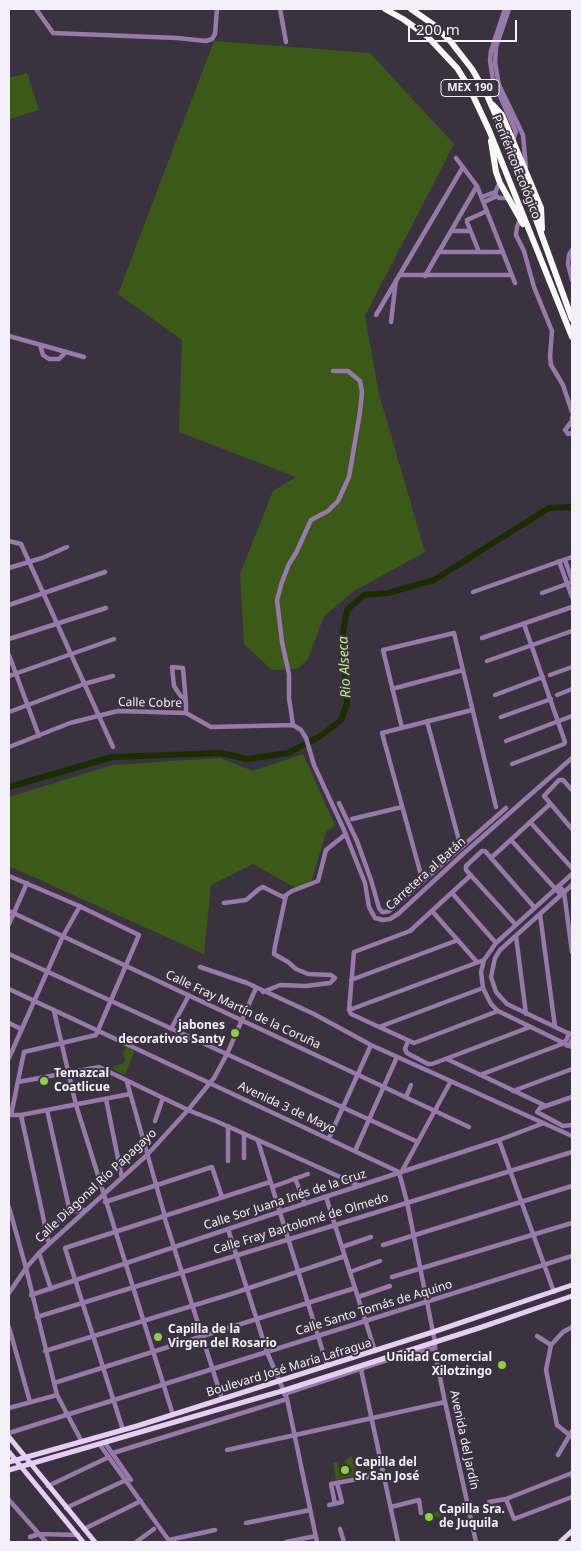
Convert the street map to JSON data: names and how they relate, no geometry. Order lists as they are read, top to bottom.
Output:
{
  "streets": {
    "highway": ["MEX 190", "Periférico Ecológico"],
    "main road": ["Boulevard José María Lafragua"],
    "street": [
      "Calle Cobre",
      "Carretera al Batán",
      "Calle Fray Martín de la Coruña",
      "Avenida 3 de Mayo",
      "Calle Diagonal Río Papagayo",
      "Calle Sor Juana Inés de la Cruz",
      "Calle Fray Bartolomé de Olmedo",
      "Calle Santo Tomás de Aquino",
      "Avenida del Jardín"
    ]
  },
  "crossings": [
    ["Calle Cobre", "Carretera al Batán"],
    ["Calle Fray Martín de la Coruña", "Calle Diagonal Río Papagayo"],
    ["Avenida 3 de Mayo", "Calle Diagonal Río Papagayo"],
    ["Avenida 3 de Mayo", "Calle Sor Juana Inés de la Cruz"],
    ["Boulevard José María Lafragua", "Avenida del Jardín"]
  ],
  "water": ["Rio Alseca"],
  "places": [
    "jabones decorativos Santy",
    "Temazcal Coatlicue",
    "Capilla de la Virgen del Rosario",
    "Unidad Comercial Xilotzingo",
    "Capilla del Sr San José",
    "Capilla Sra. de Juquila"
  ],
  "scale_bar": "200 m"
}
